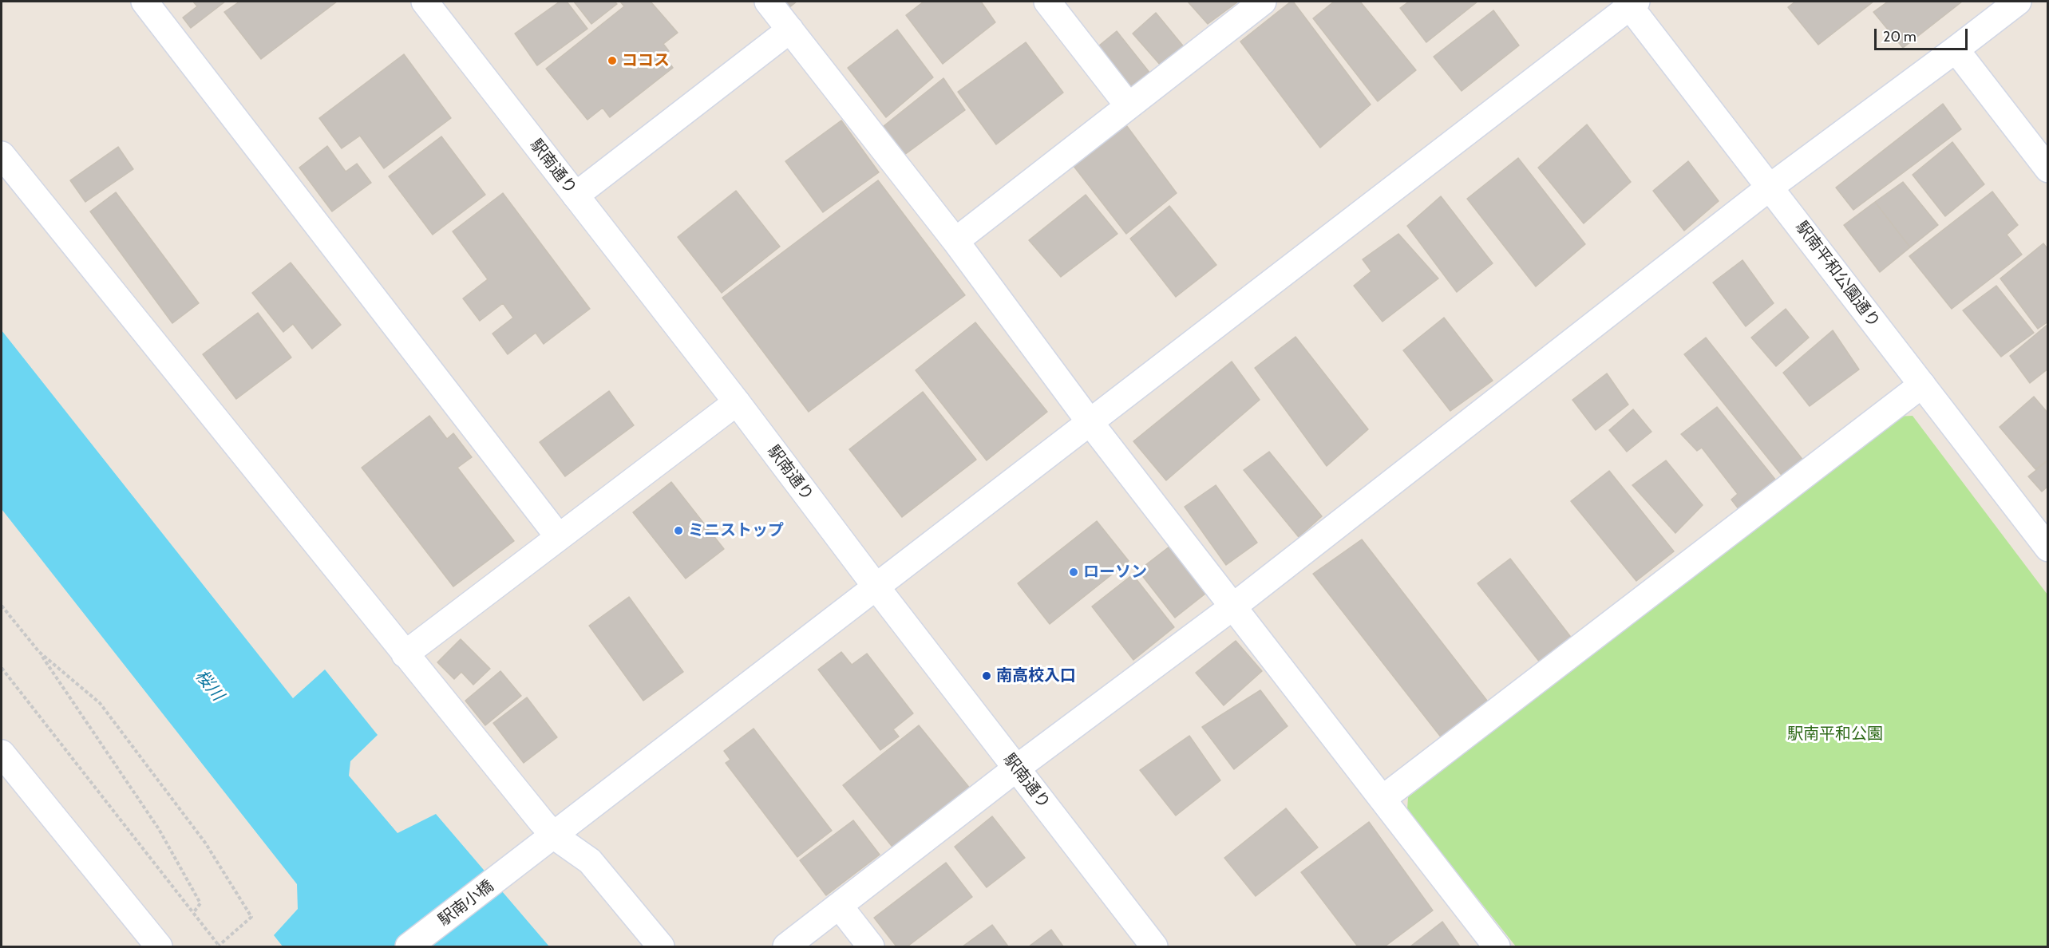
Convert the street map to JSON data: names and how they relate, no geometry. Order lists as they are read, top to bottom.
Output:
{
  "streets": {
    "street": ["駅南通り", "駅南平和公園通り", "駅南小橋"]
  },
  "crossings": [
    ["駅南通り", "駅南小橋"],
    ["駅南平和公園通り", "駅南小橋"]
  ],
  "water": ["桜川"],
  "parks": ["駅南平和公園"],
  "places": [
    "ココス",
    "ミニストップ",
    "ローソン",
    "南高校入口"
  ],
  "scale_bar": "20 m"
}
